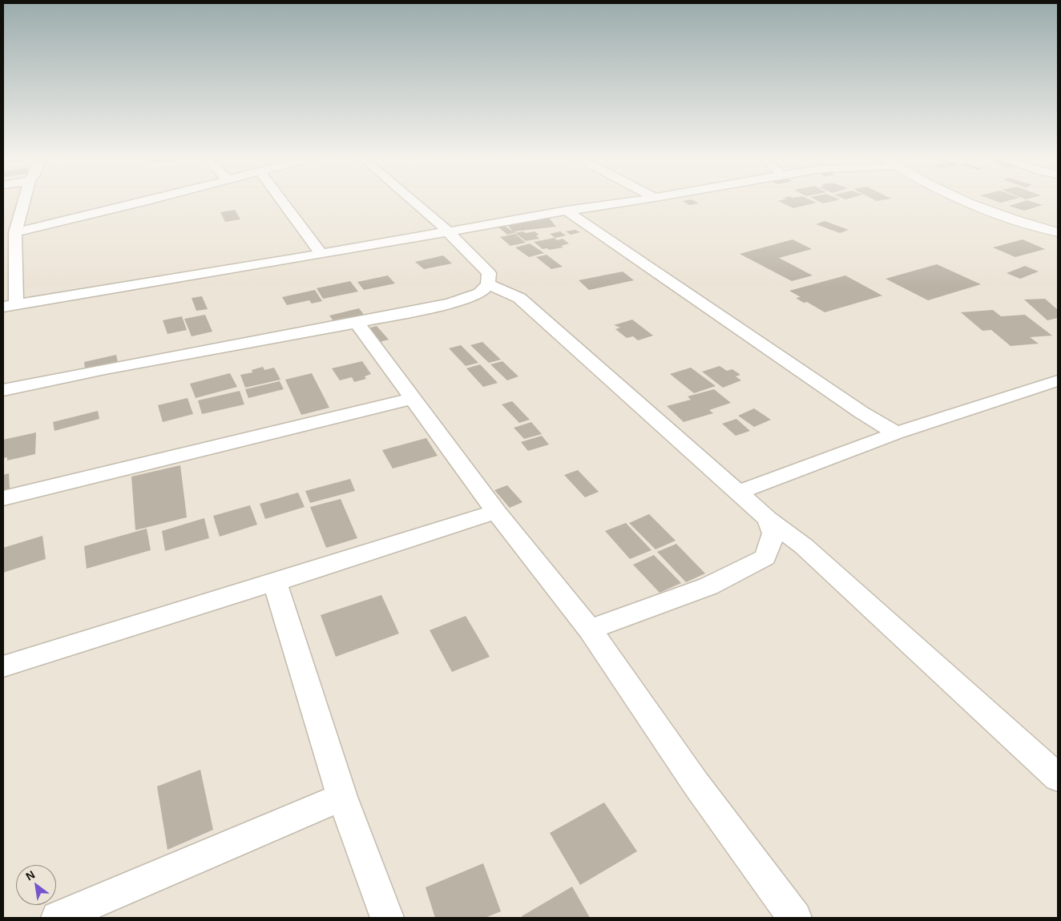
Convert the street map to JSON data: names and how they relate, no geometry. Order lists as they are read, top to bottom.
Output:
{
  "north": "top left"
}
